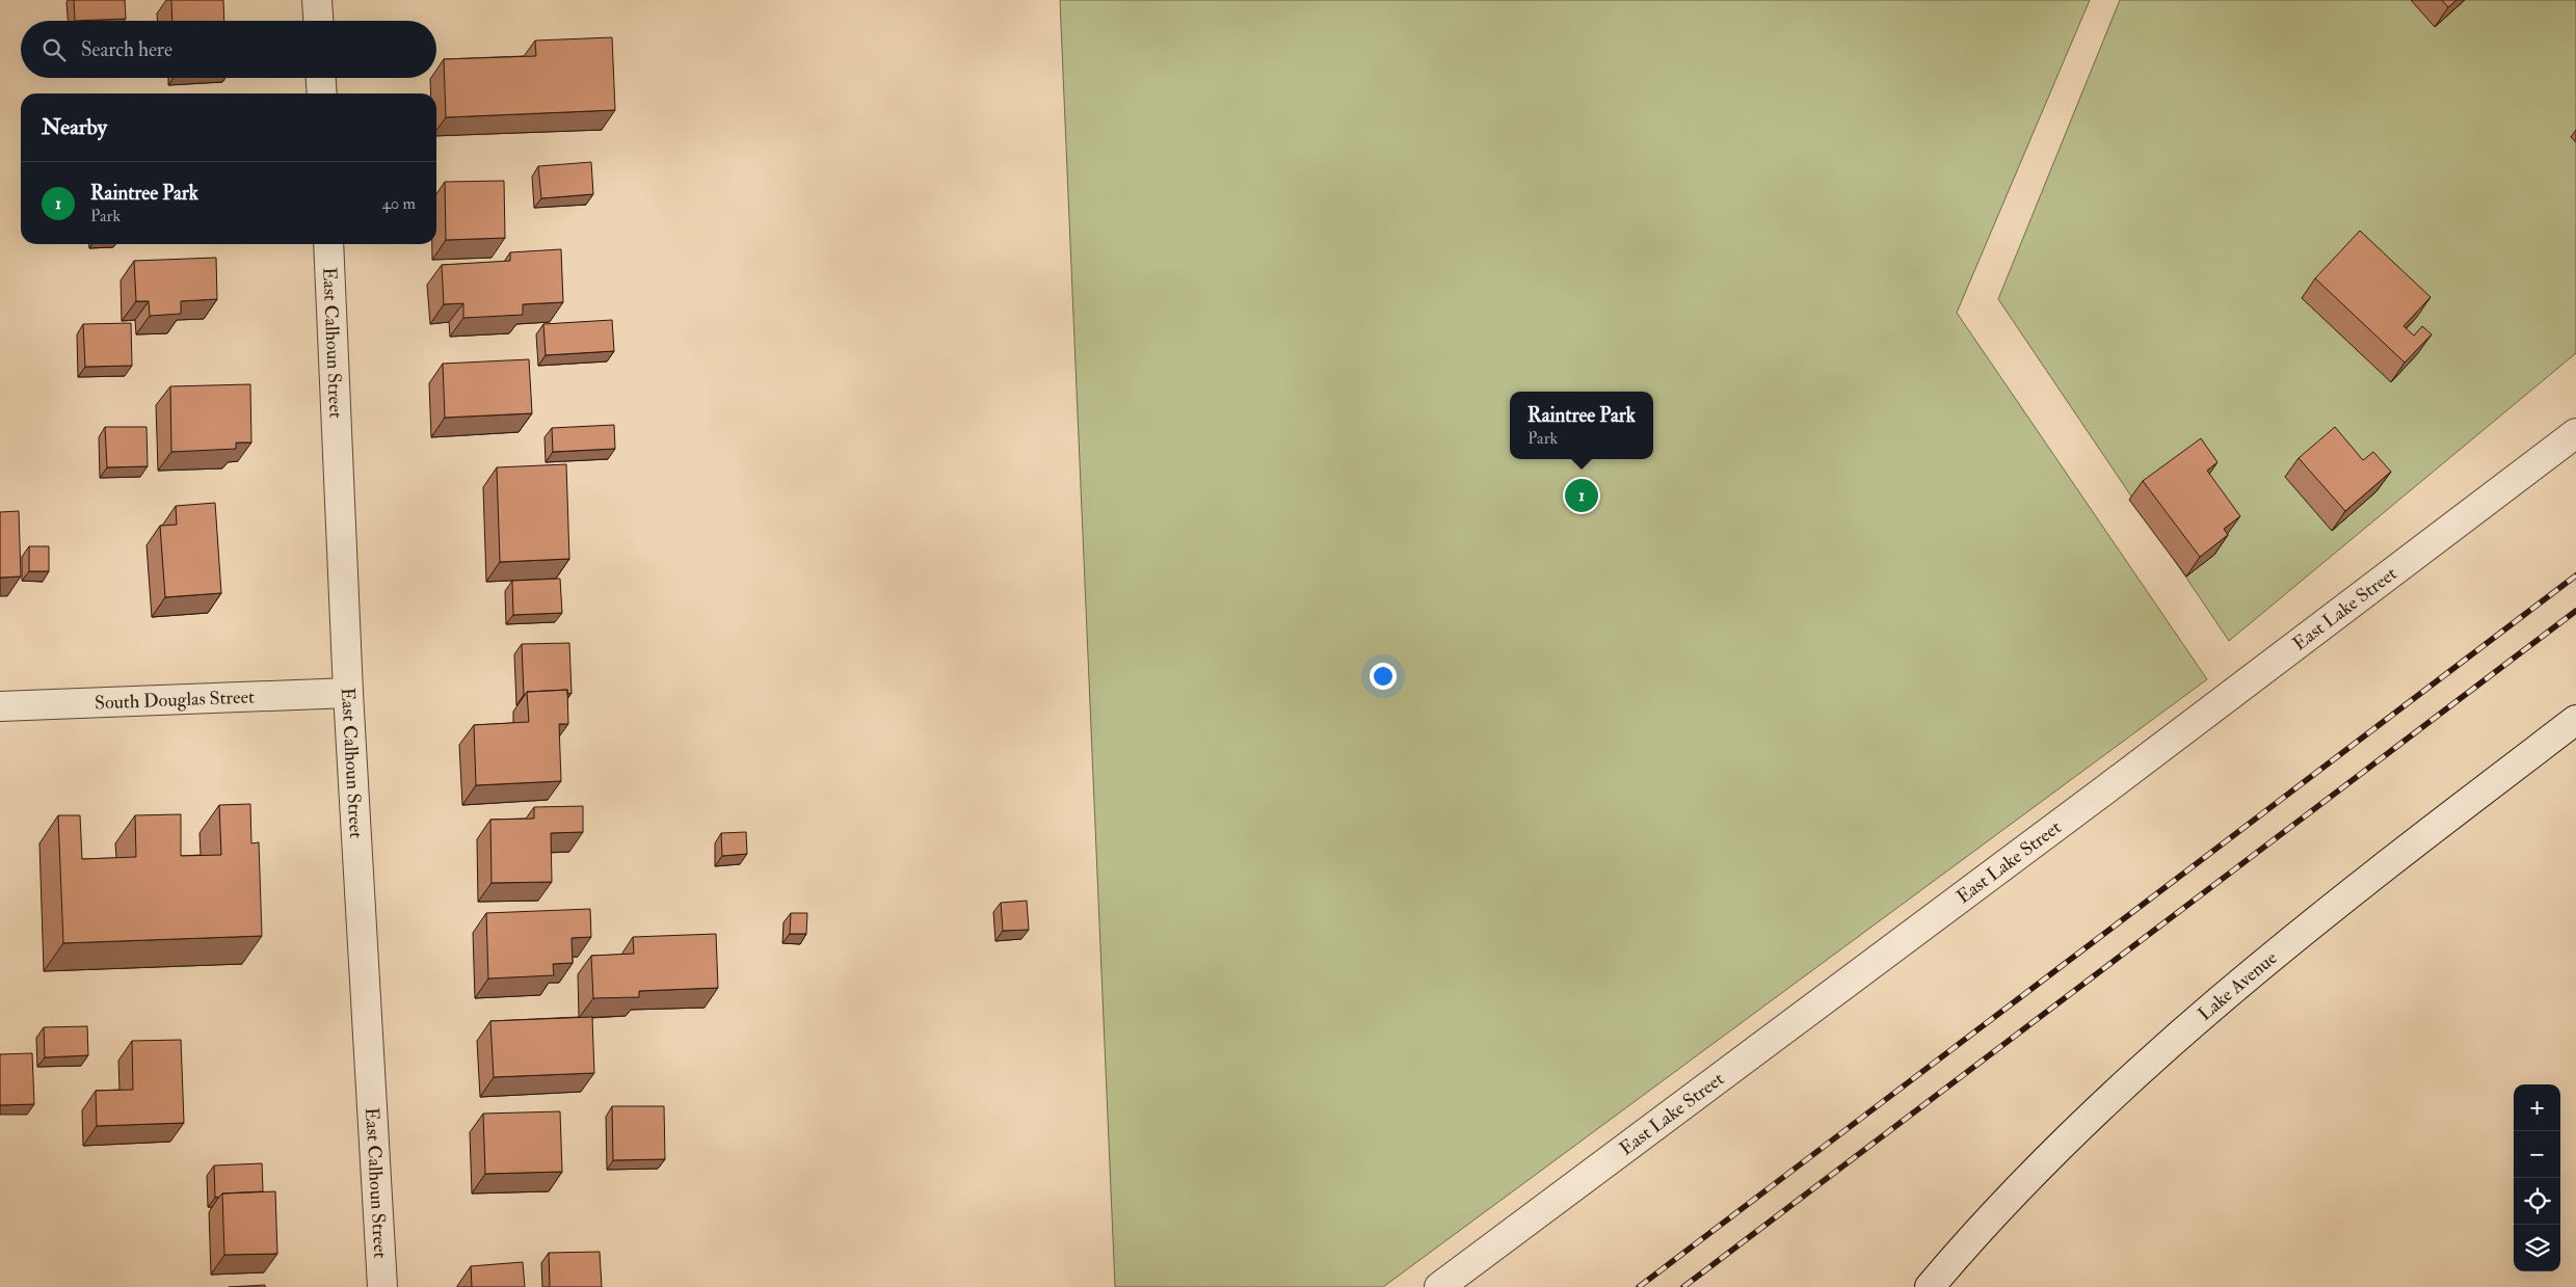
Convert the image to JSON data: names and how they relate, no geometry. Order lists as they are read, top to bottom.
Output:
{
  "streets": {
    "street": [
      "East Calhoun Street",
      "East Lake Street",
      "South Douglas Street",
      "Lake Avenue"
    ]
  },
  "crossings": [
    ["East Calhoun Street", "South Douglas Street"]
  ],
  "page": {
    "search": "Search here",
    "heading": "Nearby",
    "list": [
      {
        "mark": "1",
        "name": "Raintree Park",
        "note": "Park",
        "value": "40 m"
      }
    ],
    "popup": ["Raintree Park", "Park"],
    "pins": "1",
    "map_buttons": ["+", "−"]
  }
}
